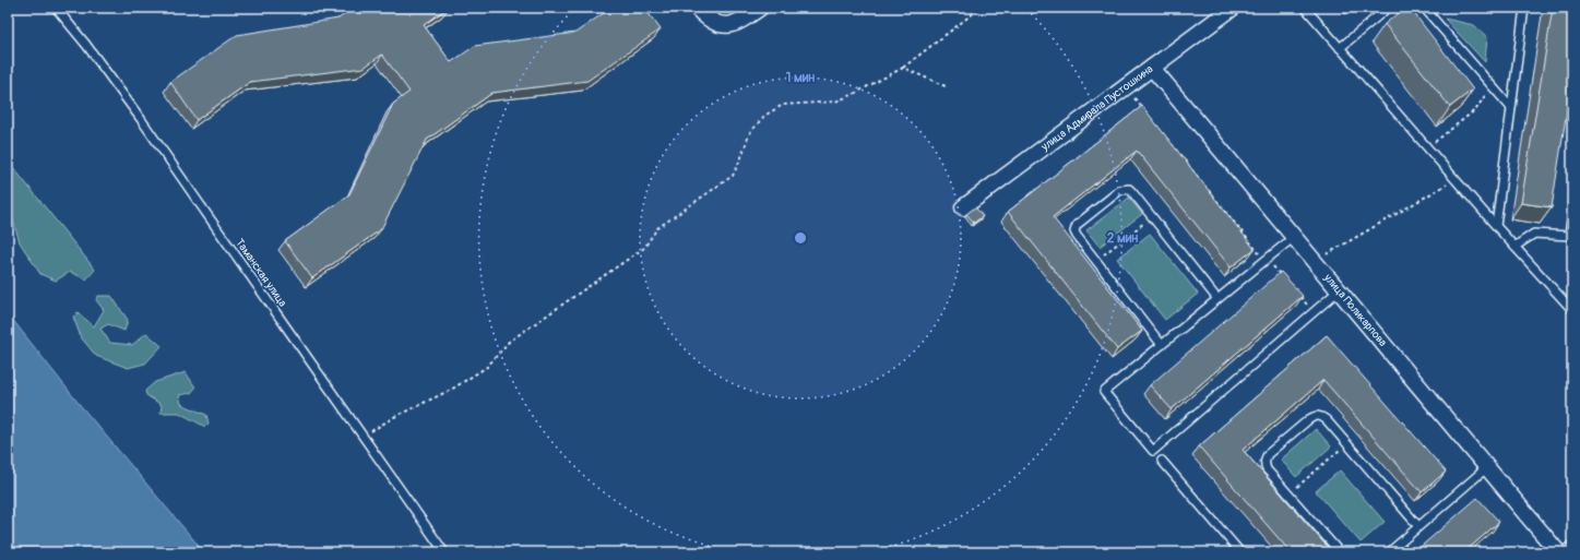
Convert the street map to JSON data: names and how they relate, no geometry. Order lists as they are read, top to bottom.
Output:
{
  "streets": {
    "street": ["улица Адмирала Пустошкина", "улица Поликарпова"],
    "lane": ["Таманская улица"]
  },
  "crossings": [
    ["улица Адмирала Пустошкина", "улица Поликарпова"]
  ],
  "rings": ["1 мин", "2 мин"]
}
